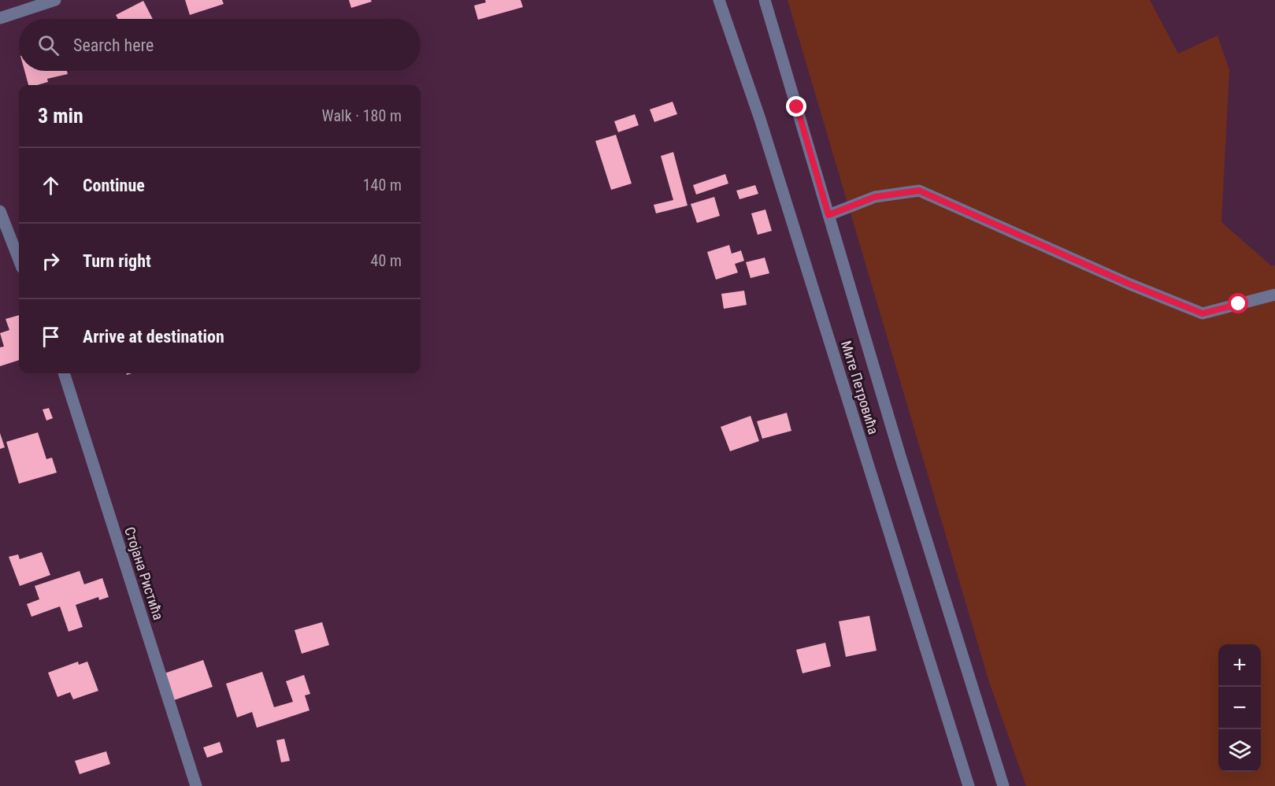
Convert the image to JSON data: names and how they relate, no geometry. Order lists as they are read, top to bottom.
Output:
{
  "streets": {
    "street": ["Мите Петровића", "Стојана Ристића"]
  },
  "page": {
    "search": "Search here",
    "heading": ["3 min", "Walk · 180 m"],
    "list": [
      ["Continue", "140 m"],
      ["Turn right", "40 m"],
      "Arrive at destination"
    ],
    "map_buttons": ["+", "−"]
  }
}
